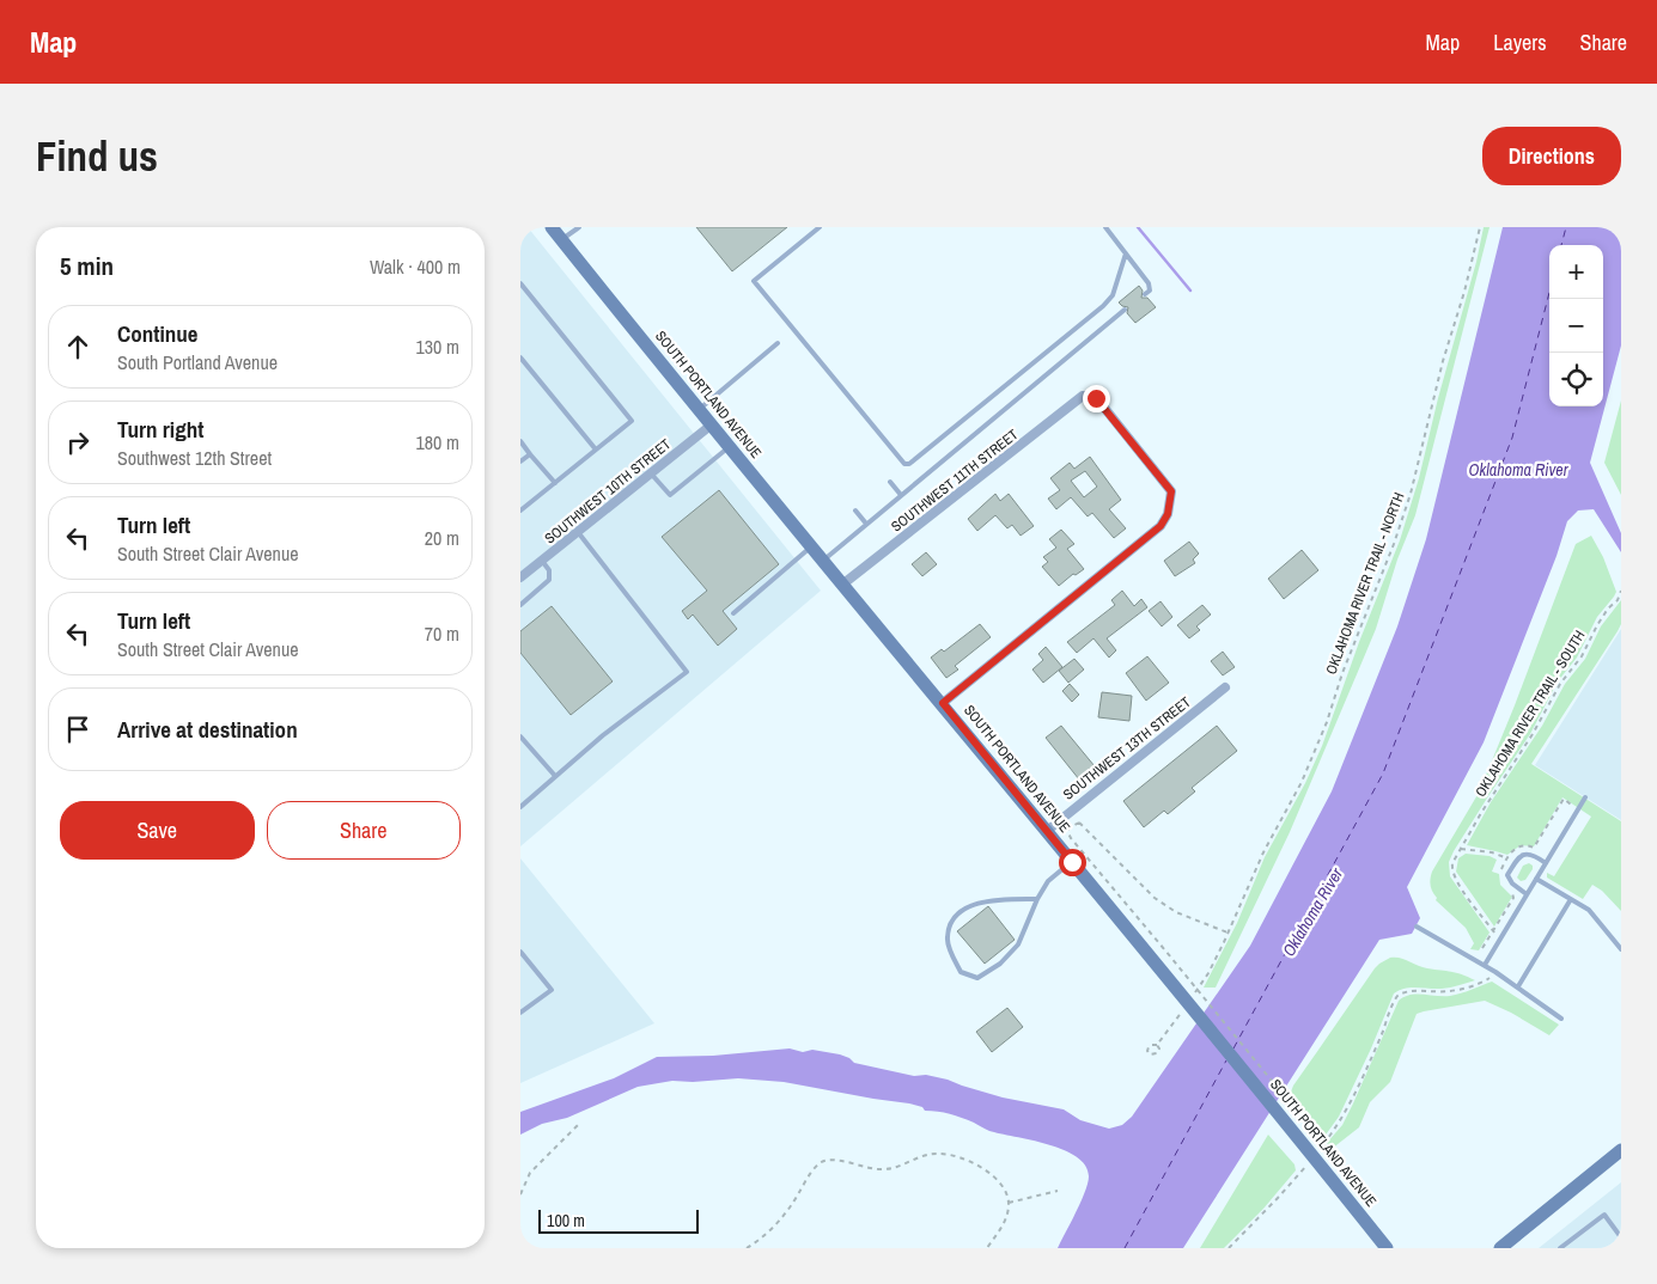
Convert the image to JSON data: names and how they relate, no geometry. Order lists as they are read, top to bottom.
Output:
{
  "streets": {
    "main road": ["SOUTH PORTLAND AVENUE"],
    "street": ["SOUTHWEST 11TH STREET", "SOUTHWEST 10TH STREET", "SOUTHWEST 13TH STREET"],
    "path": ["OKLAHOMA RIVER TRAIL - NORTH", "OKLAHOMA RIVER TRAIL - SOUTH"]
  },
  "crossings": [
    ["SOUTH PORTLAND AVENUE", "SOUTHWEST 11TH STREET"],
    ["SOUTH PORTLAND AVENUE", "SOUTHWEST 10TH STREET"],
    ["SOUTH PORTLAND AVENUE", "SOUTHWEST 13TH STREET"]
  ],
  "water": ["Oklahoma River"],
  "scale_bar": "100 m",
  "page": {
    "header": "Map",
    "nav": ["Map", "Layers", "Share"],
    "buttons": [
      "Directions",
      ["Save", "Share"]
    ],
    "title": "Find us",
    "heading": ["5 min", "Walk · 400 m"],
    "map_buttons": ["+", "−"],
    "list": [
      ["Continue", "South Portland Avenue", "130 m"],
      ["Turn right", "Southwest 12th Street", "180 m"],
      ["Turn left", "South Street Clair Avenue", "20 m"],
      ["Turn left", "South Street Clair Avenue", "70 m"],
      "Arrive at destination"
    ],
    "scale": "100 m"
  }
}
